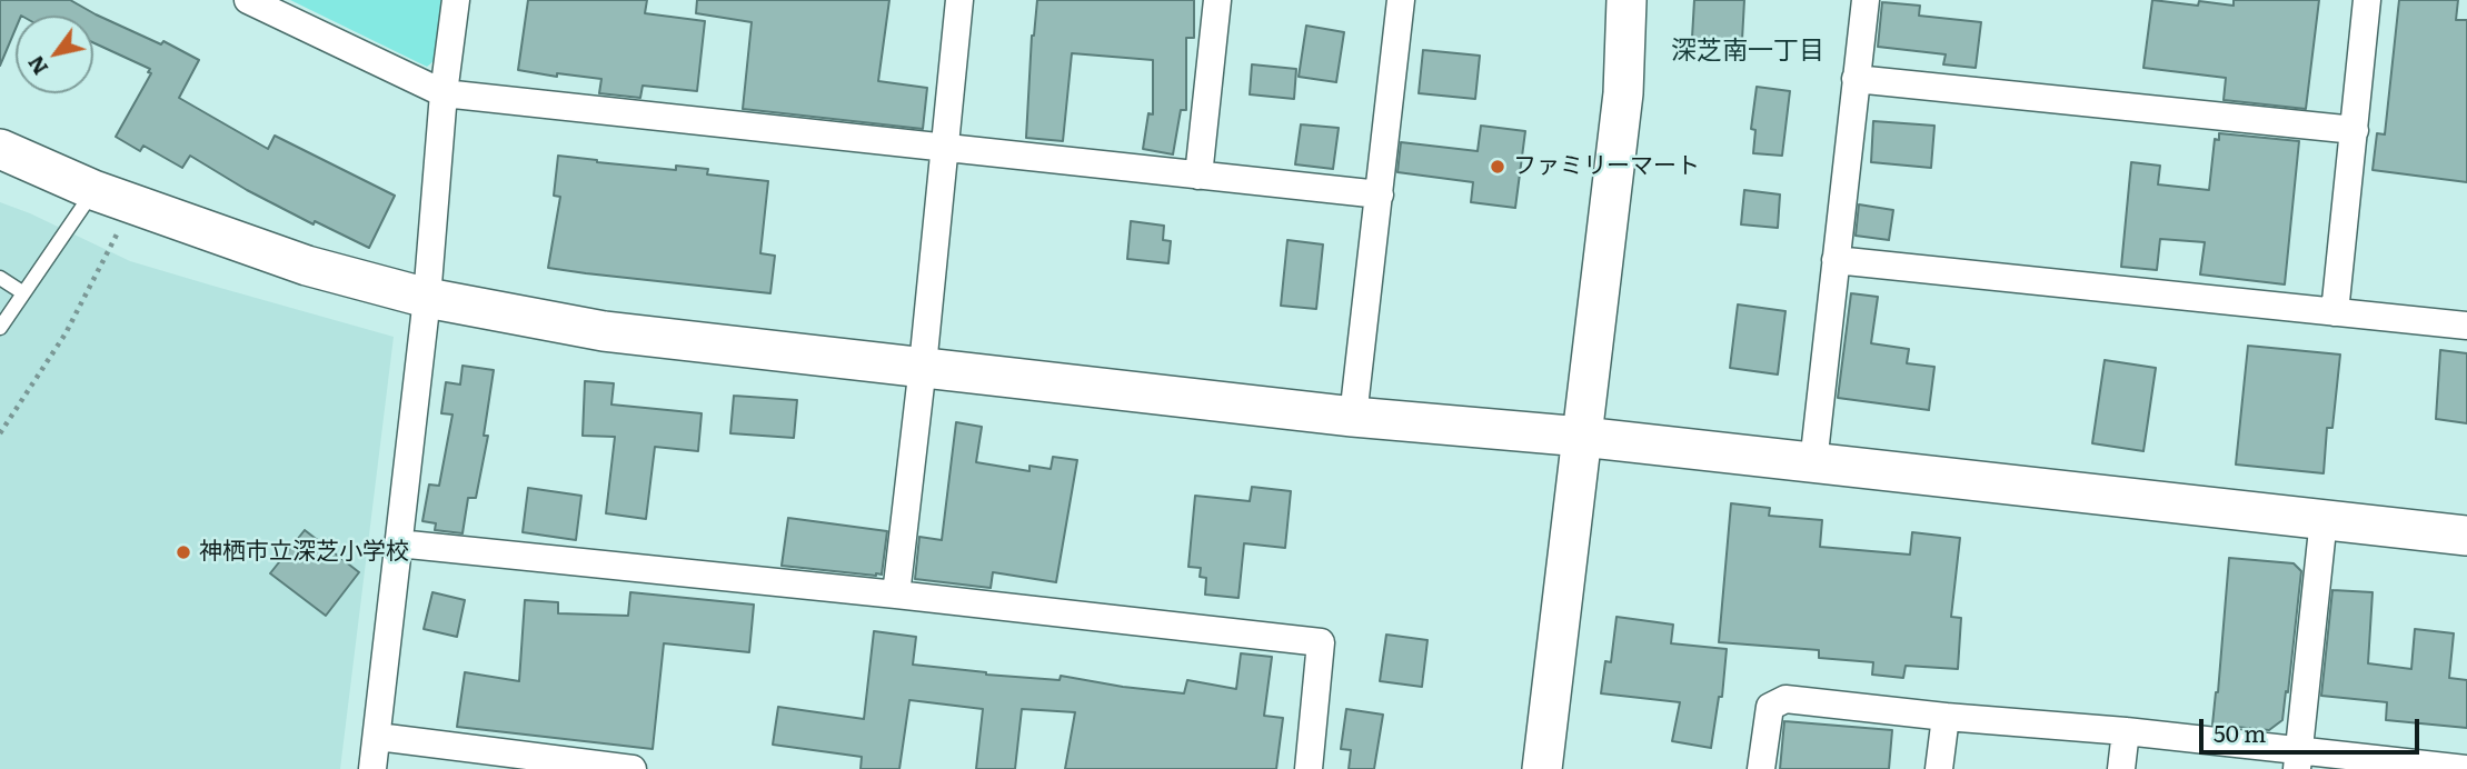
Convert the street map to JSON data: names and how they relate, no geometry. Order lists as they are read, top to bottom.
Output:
{
  "districts": ["深芝南一丁目"],
  "places": ["ファミリーマート", "神栖市立深芝小学校"],
  "scale_bar": "50 m",
  "north": "bottom left"
}
